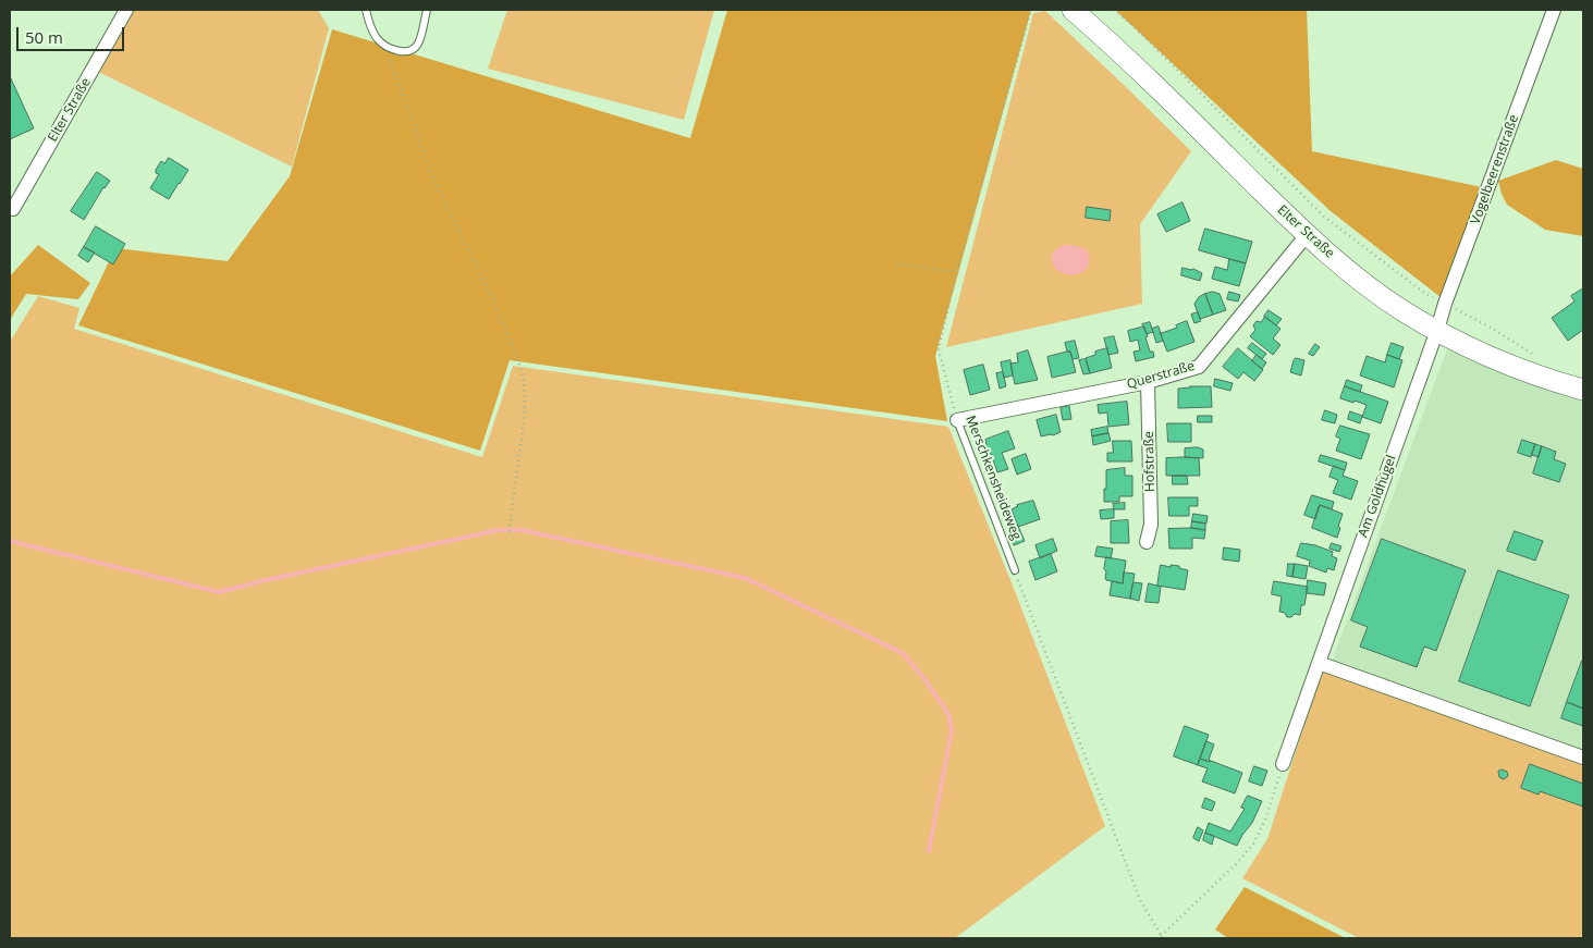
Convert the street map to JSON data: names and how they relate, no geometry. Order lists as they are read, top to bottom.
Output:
{
  "streets": {
    "main road": ["Elter Straße"],
    "street": [
      "Vogelbeerenstraße",
      "Querstraße",
      "Hofstraße",
      "Am Goldhügel"
    ],
    "lane": ["Merschkensheideweg"]
  },
  "crossings": [
    ["Elter Straße", "Vogelbeerenstraße"],
    ["Elter Straße", "Querstraße"],
    ["Elter Straße", "Am Goldhügel"],
    ["Vogelbeerenstraße", "Am Goldhügel"],
    ["Querstraße", "Hofstraße"],
    ["Querstraße", "Merschkensheideweg"]
  ],
  "scale_bar": "50 m"
}
